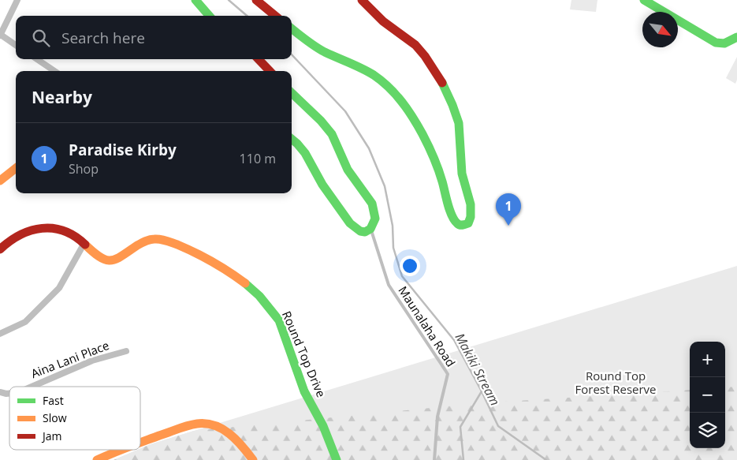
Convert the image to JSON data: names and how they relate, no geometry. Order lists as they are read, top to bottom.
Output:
{
  "streets": {
    "street": ["Round Top Drive", "Aina Lani Place"],
    "lane": ["Maunalaha Road"]
  },
  "water": ["Makiki Stream"],
  "parks": ["Round Top Forest Reserve"],
  "legend": ["Fast", "Slow", "Jam"],
  "north": "bottom right",
  "page": {
    "search": "Search here",
    "heading": "Nearby",
    "list": [
      {
        "mark": "1",
        "name": "Paradise Kirby",
        "note": "Shop",
        "value": "110 m"
      }
    ],
    "pins": "1",
    "map_buttons": ["+", "−"]
  }
}
